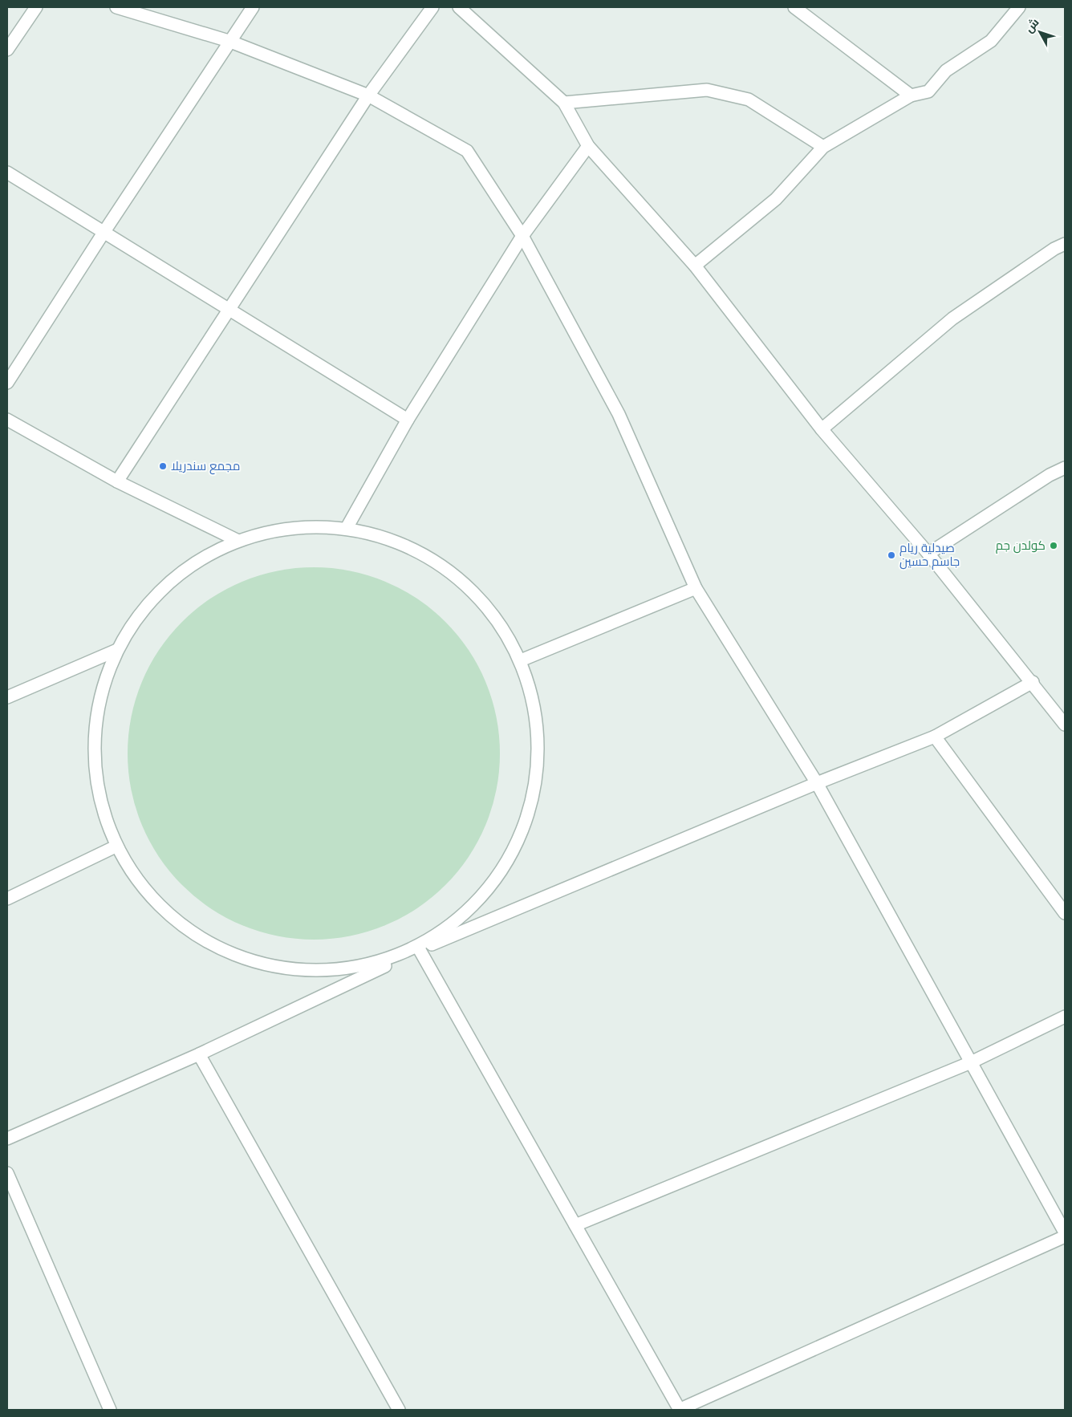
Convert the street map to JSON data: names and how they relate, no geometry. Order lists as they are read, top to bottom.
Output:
{
  "places": ["مجمع سندريلا", "كولدن جم", "صيدلية ريام جاسم حسين"],
  "north": "top left"
}
